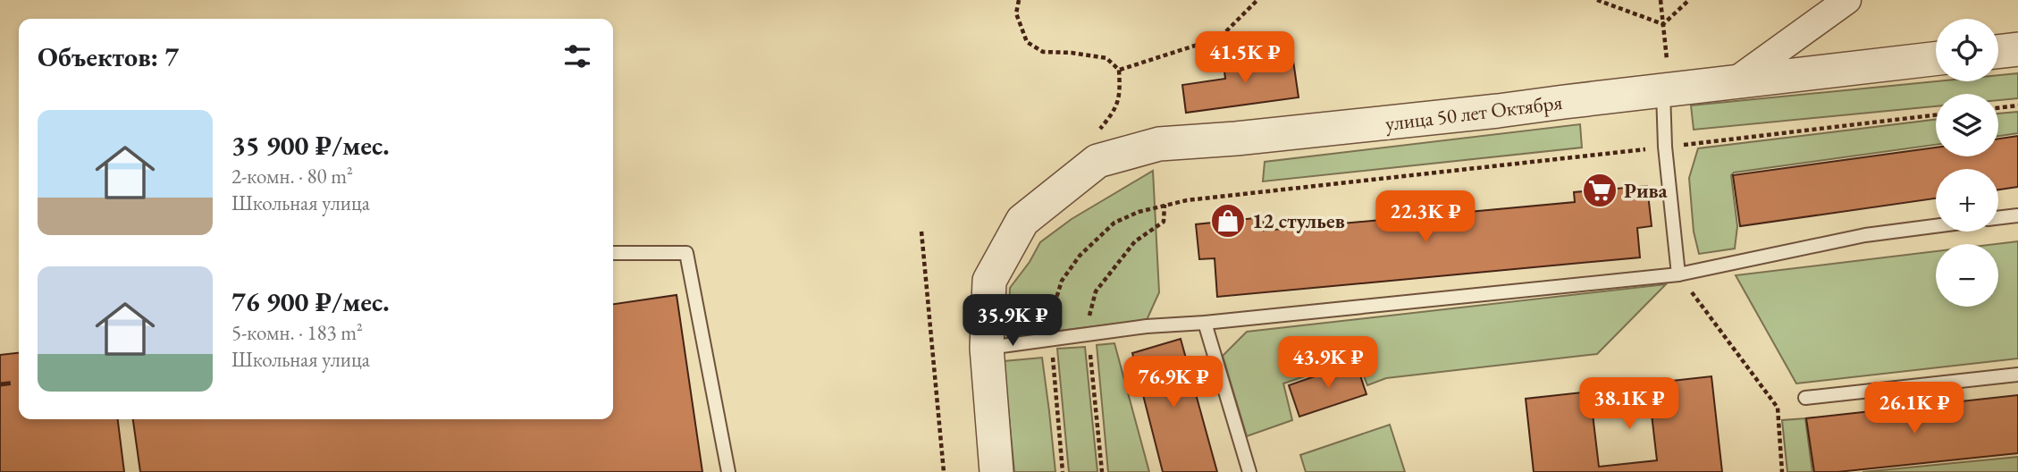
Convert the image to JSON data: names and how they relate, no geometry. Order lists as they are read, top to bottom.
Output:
{
  "streets": {
    "street": ["улица 50 лет Октября"]
  },
  "places": {
    "supermarket": ["Рива"],
    "shop": ["12 стульев"]
  },
  "page": {
    "map_buttons": ["+", "−"],
    "heading": "Объектов: 7",
    "price": [
      "41.5K ₽",
      "22.3K ₽",
      "35.9K ₽",
      "43.9K ₽",
      "76.9K ₽",
      "38.1K ₽",
      "26.1K ₽"
    ],
    "list": [
      {
        "name": "35 900 ₽/мес.",
        "note": "2-комн. · 80 m² · Школьная улица"
      },
      {
        "name": "76 900 ₽/мес.",
        "note": "5-комн. · 183 m² · Школьная улица"
      }
    ]
  }
}
